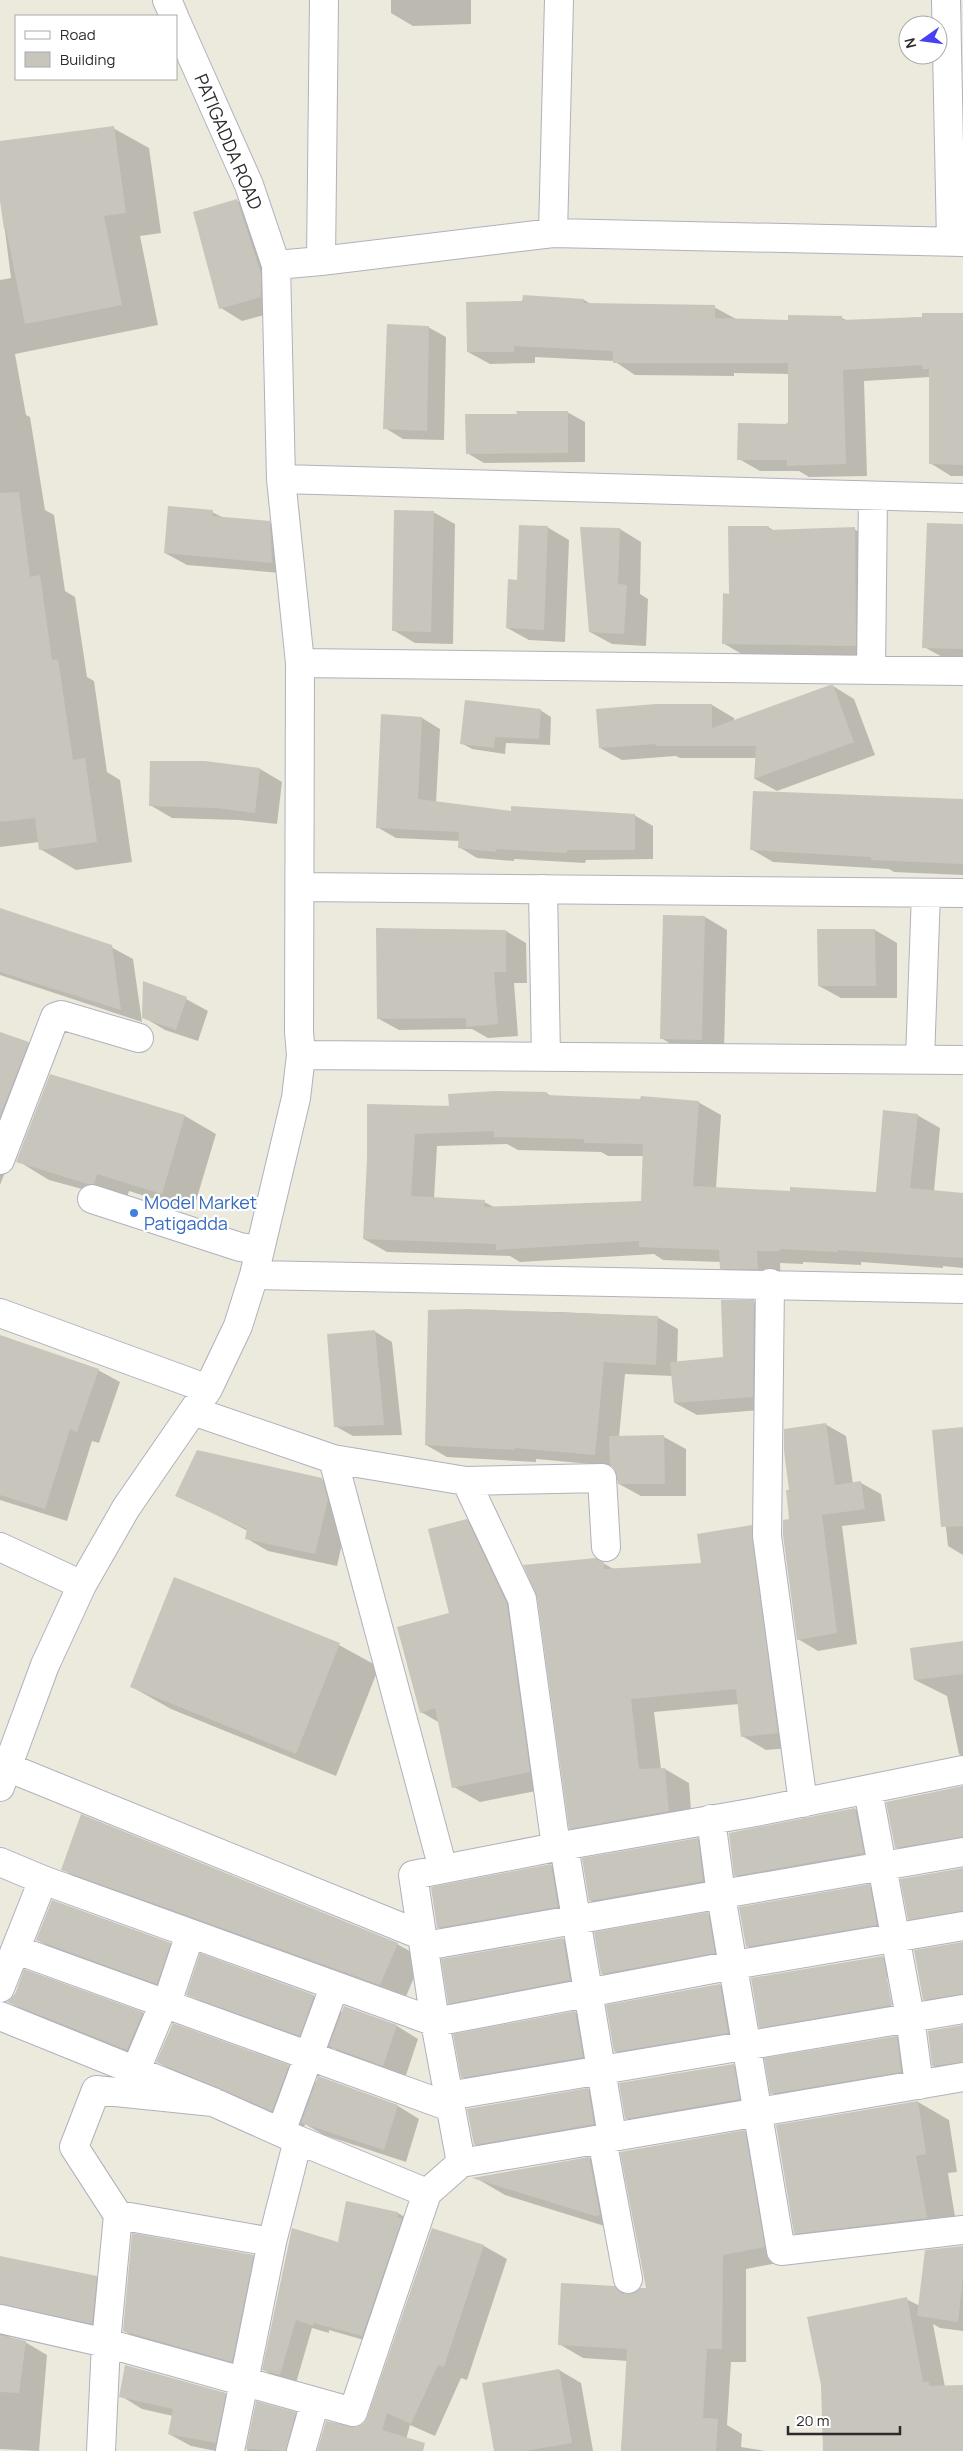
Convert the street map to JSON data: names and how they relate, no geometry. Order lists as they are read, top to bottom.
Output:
{
  "streets": {
    "street": ["PATIGADDA ROAD"]
  },
  "places": ["Model Market Patigadda"],
  "legend": ["Road", "Building"],
  "scale_bar": "20 m",
  "north": "left"
}
